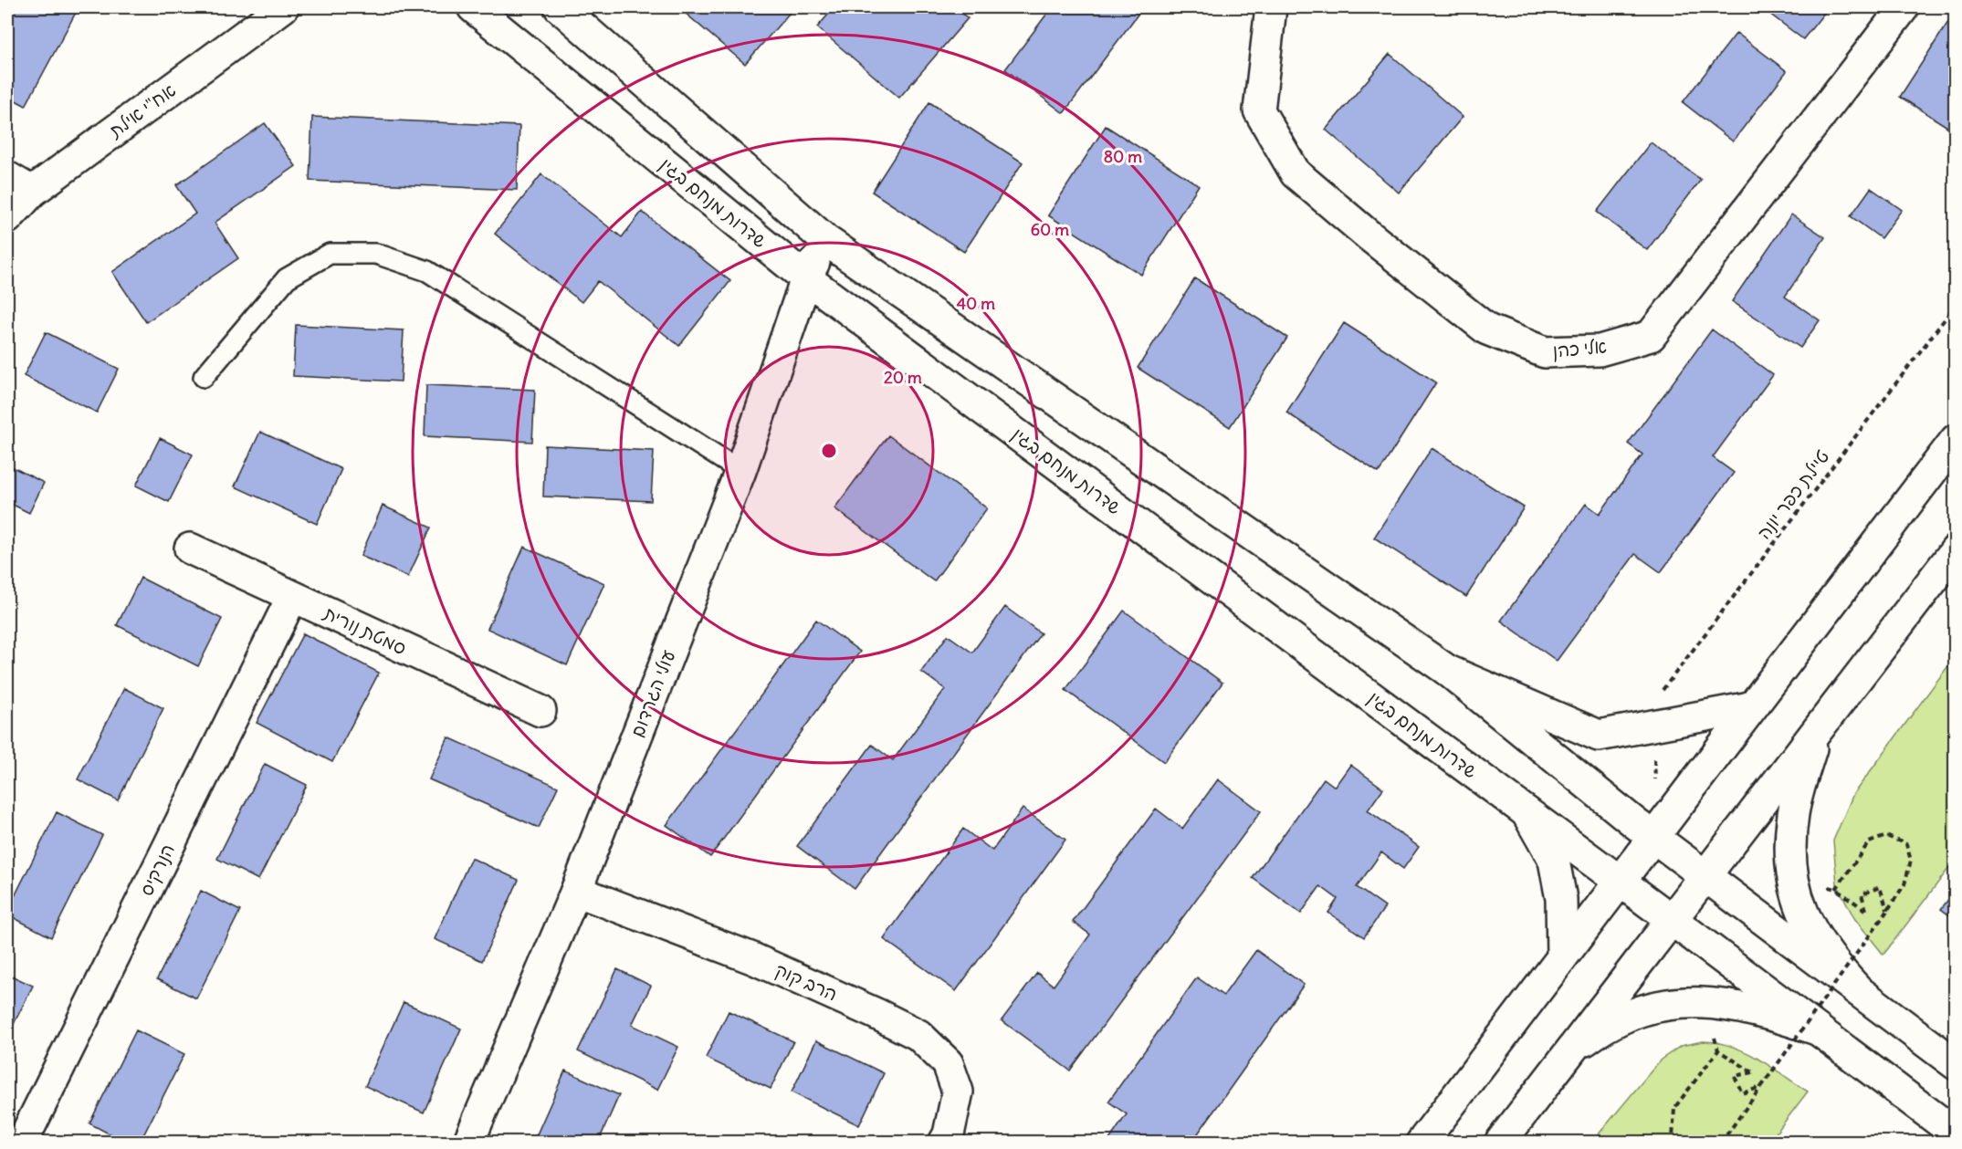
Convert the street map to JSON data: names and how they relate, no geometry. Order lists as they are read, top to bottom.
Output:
{
  "streets": {
    "main road": [
      "אח\"י אילת",
      "שדרות מנחם בגין",
      "אלי כהן",
      "סמטת נורית",
      "עולי הגרדום",
      "הנרקיס",
      "הרב קוק"
    ],
    "path": ["טיילת כפר יונה"]
  },
  "crossings": [
    ["שדרות מנחם בגין", "עולי הגרדום"],
    ["סמטת נורית", "הנרקיס"],
    ["עולי הגרדום", "הרב קוק"]
  ],
  "rings": [
    "80 m",
    "60 m",
    "40 m",
    "20 m"
  ]
}
